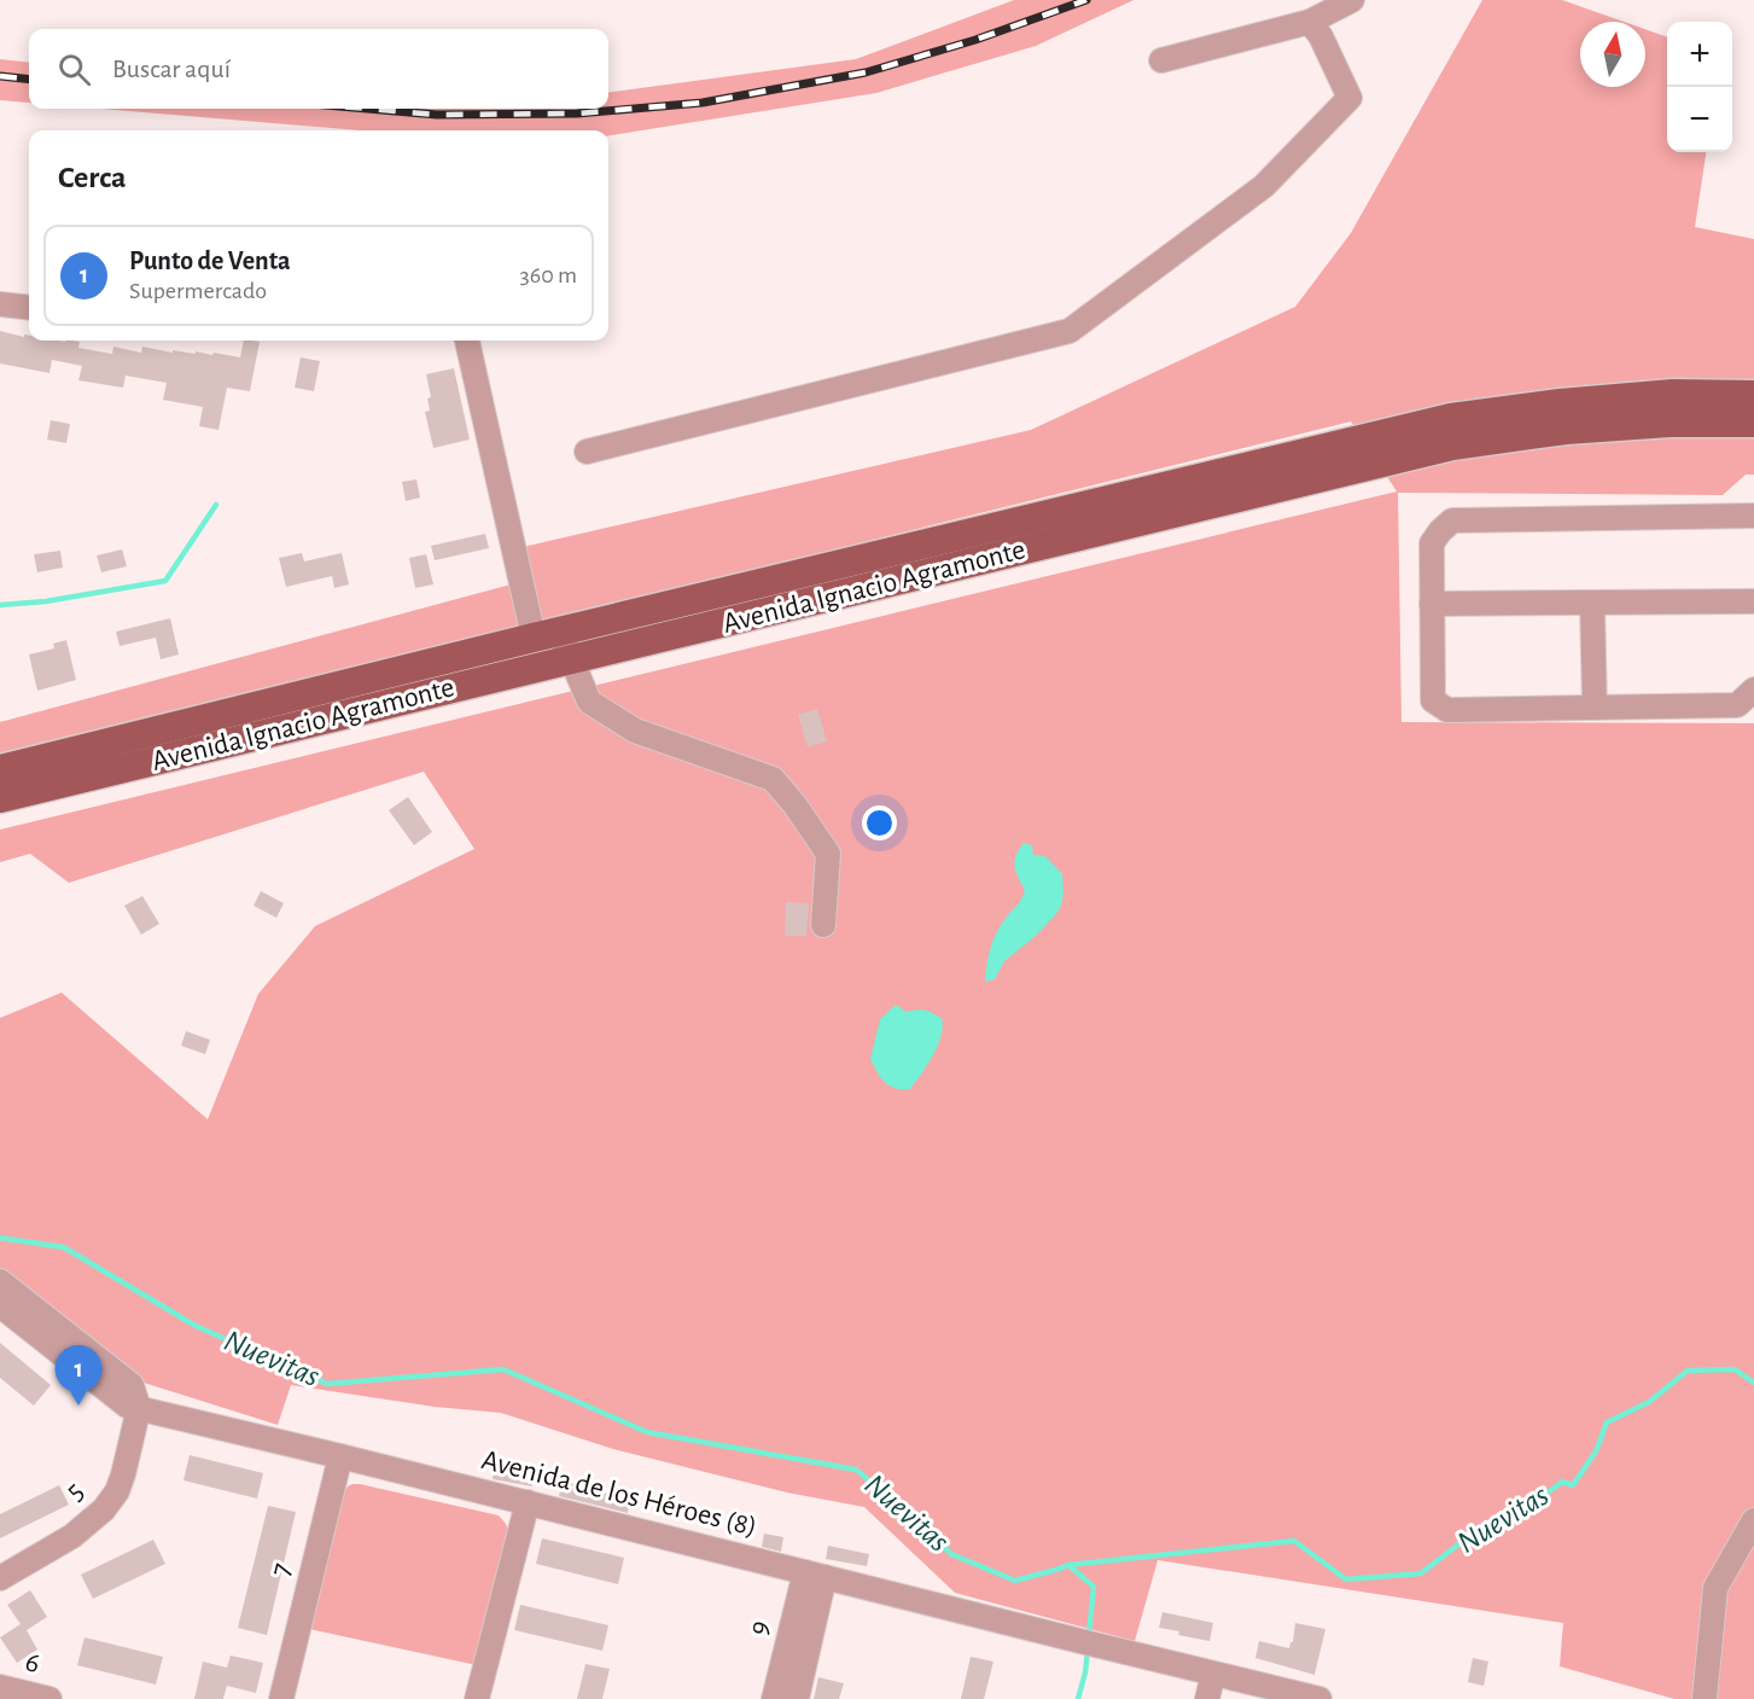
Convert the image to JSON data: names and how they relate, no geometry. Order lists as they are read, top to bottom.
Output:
{
  "streets": {
    "main road": ["Avenida Ignacio Agramonte"],
    "street": [
      "5",
      "Avenida de los Héroes (8)",
      "7",
      "9",
      "6"
    ]
  },
  "crossings": [
    ["5", "Avenida de los Héroes (8)"],
    ["Avenida de los Héroes (8)", "7"],
    ["Avenida de los Héroes (8)", "9"]
  ],
  "water": ["Nuevitas"],
  "north": "top",
  "page": {
    "map_buttons": ["+", "−"],
    "search": "Buscar aquí",
    "heading": "Cerca",
    "list": [
      {
        "mark": "1",
        "name": "Punto de Venta",
        "note": "Supermercado",
        "value": "360 m"
      }
    ],
    "pins": "1"
  }
}
